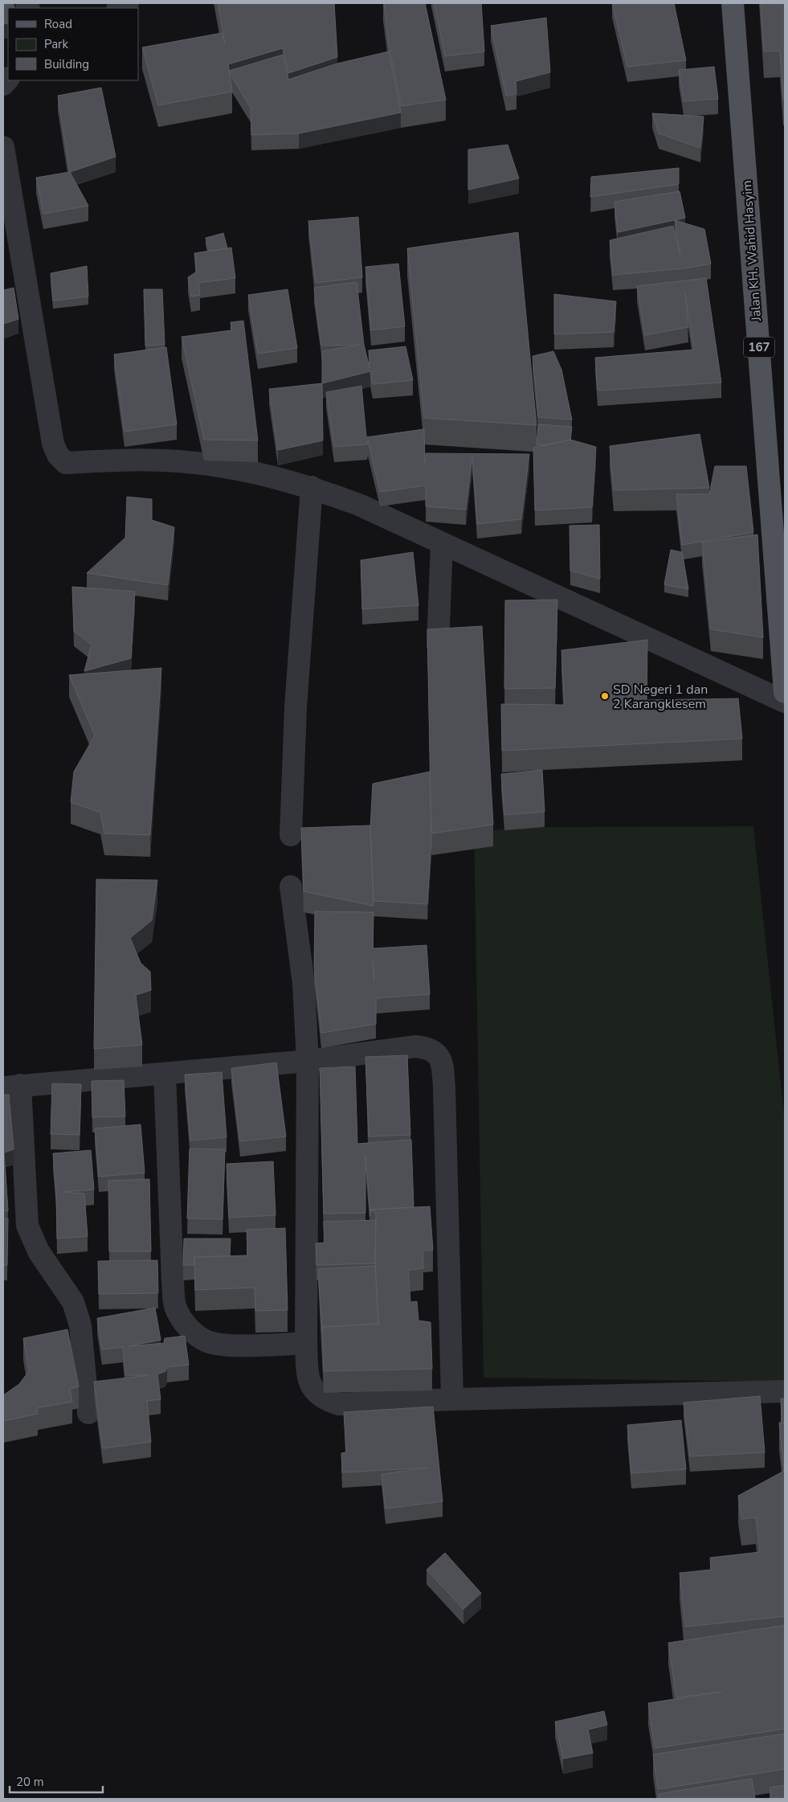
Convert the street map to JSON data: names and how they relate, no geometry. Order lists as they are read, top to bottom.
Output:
{
  "streets": {
    "main road": ["Jalan KH. Wahid Hasyim", "167"]
  },
  "places": ["SD Negeri 1 dan 2 Karangklesem"],
  "legend": ["Road", "Park", "Building"],
  "scale_bar": "20 m"
}
